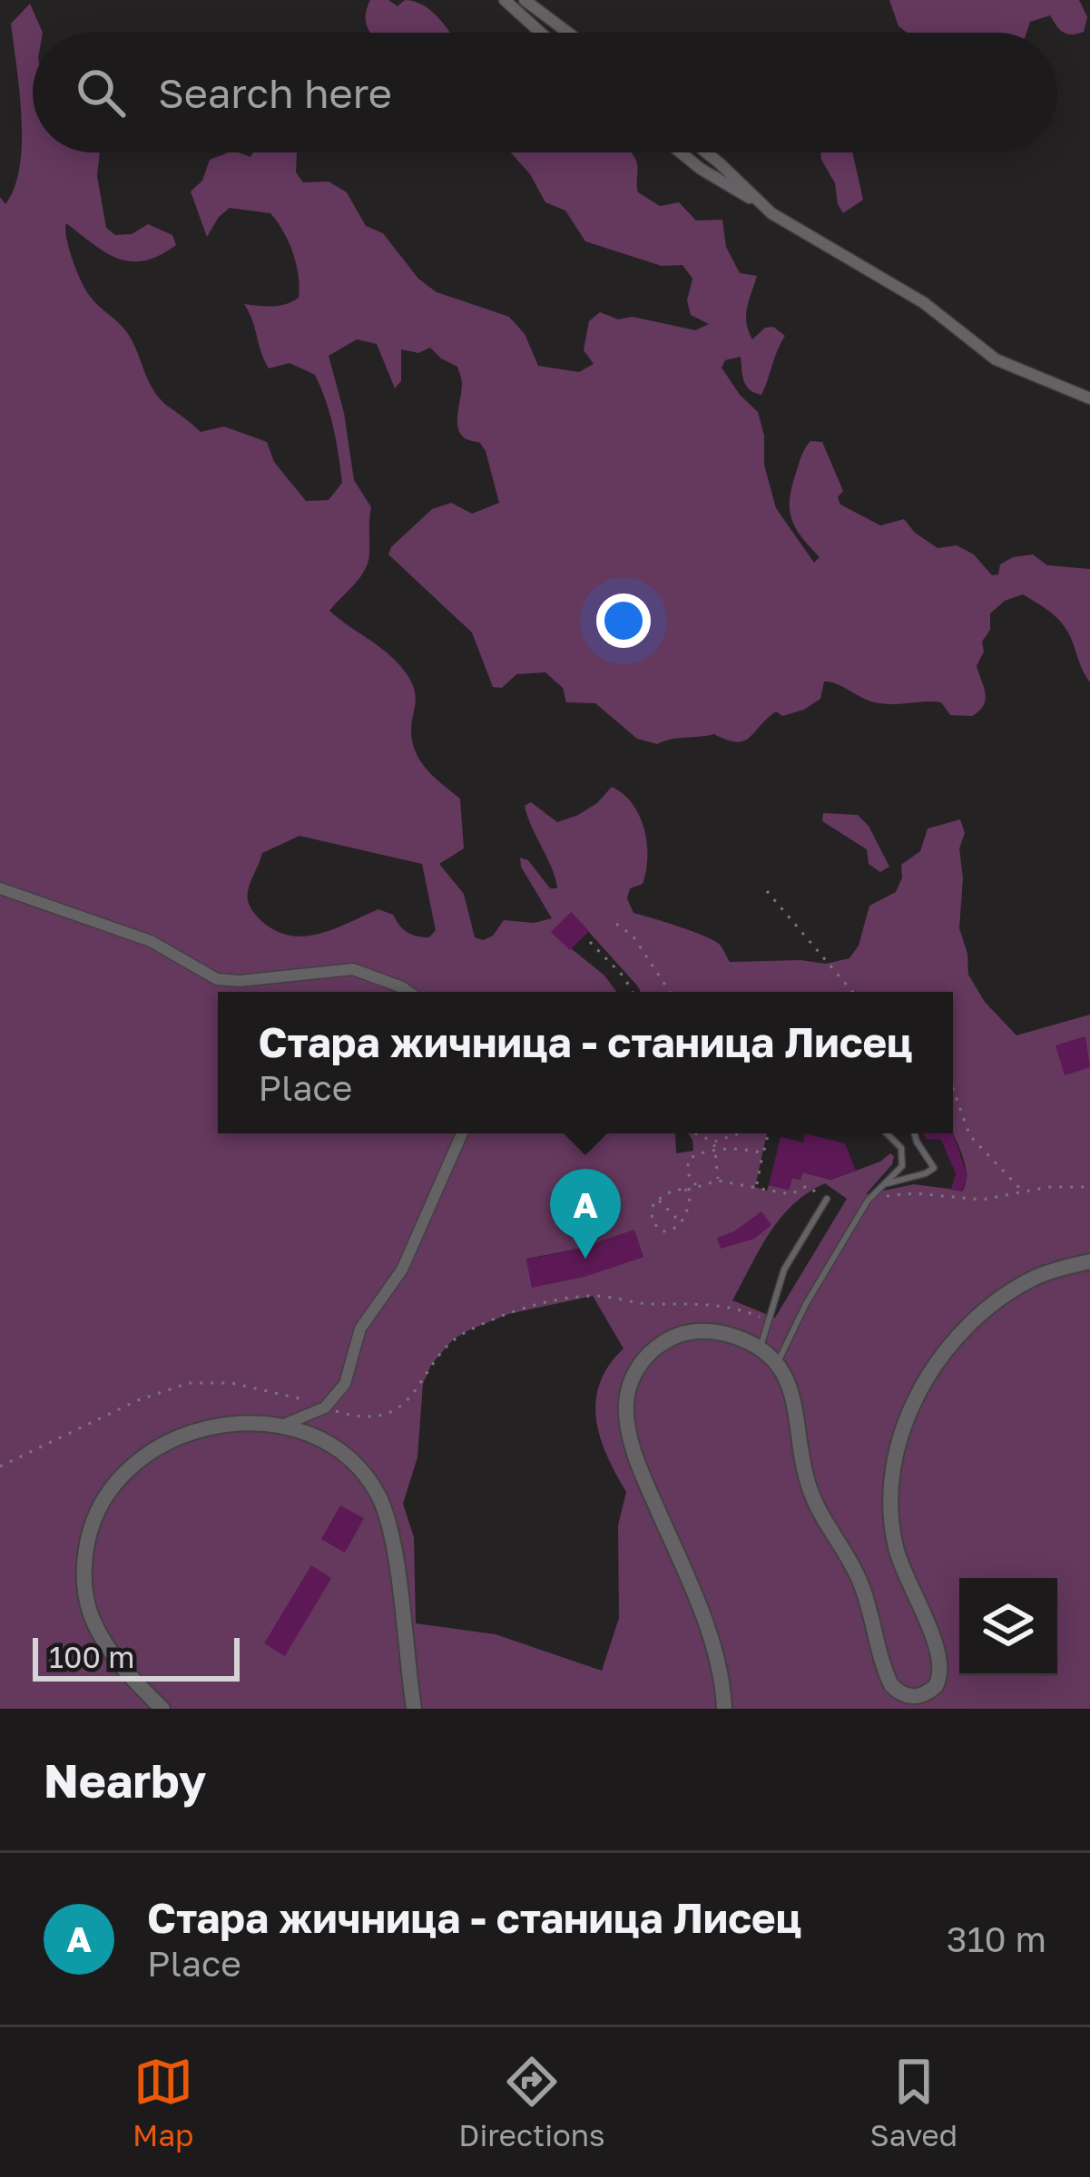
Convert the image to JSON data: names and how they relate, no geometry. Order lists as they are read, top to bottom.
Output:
{
  "scale_bar": "100 m",
  "page": {
    "search": "Search here",
    "popup": ["Стара жичница - станица Лисец", "Place"],
    "pins": "A",
    "scale": "100 m",
    "heading": "Nearby",
    "list": [
      {
        "mark": "A",
        "name": "Стара жичница - станица Лисец",
        "note": "Place",
        "value": "310 m"
      }
    ],
    "nav": ["Map", "Directions", "Saved"]
  }
}
